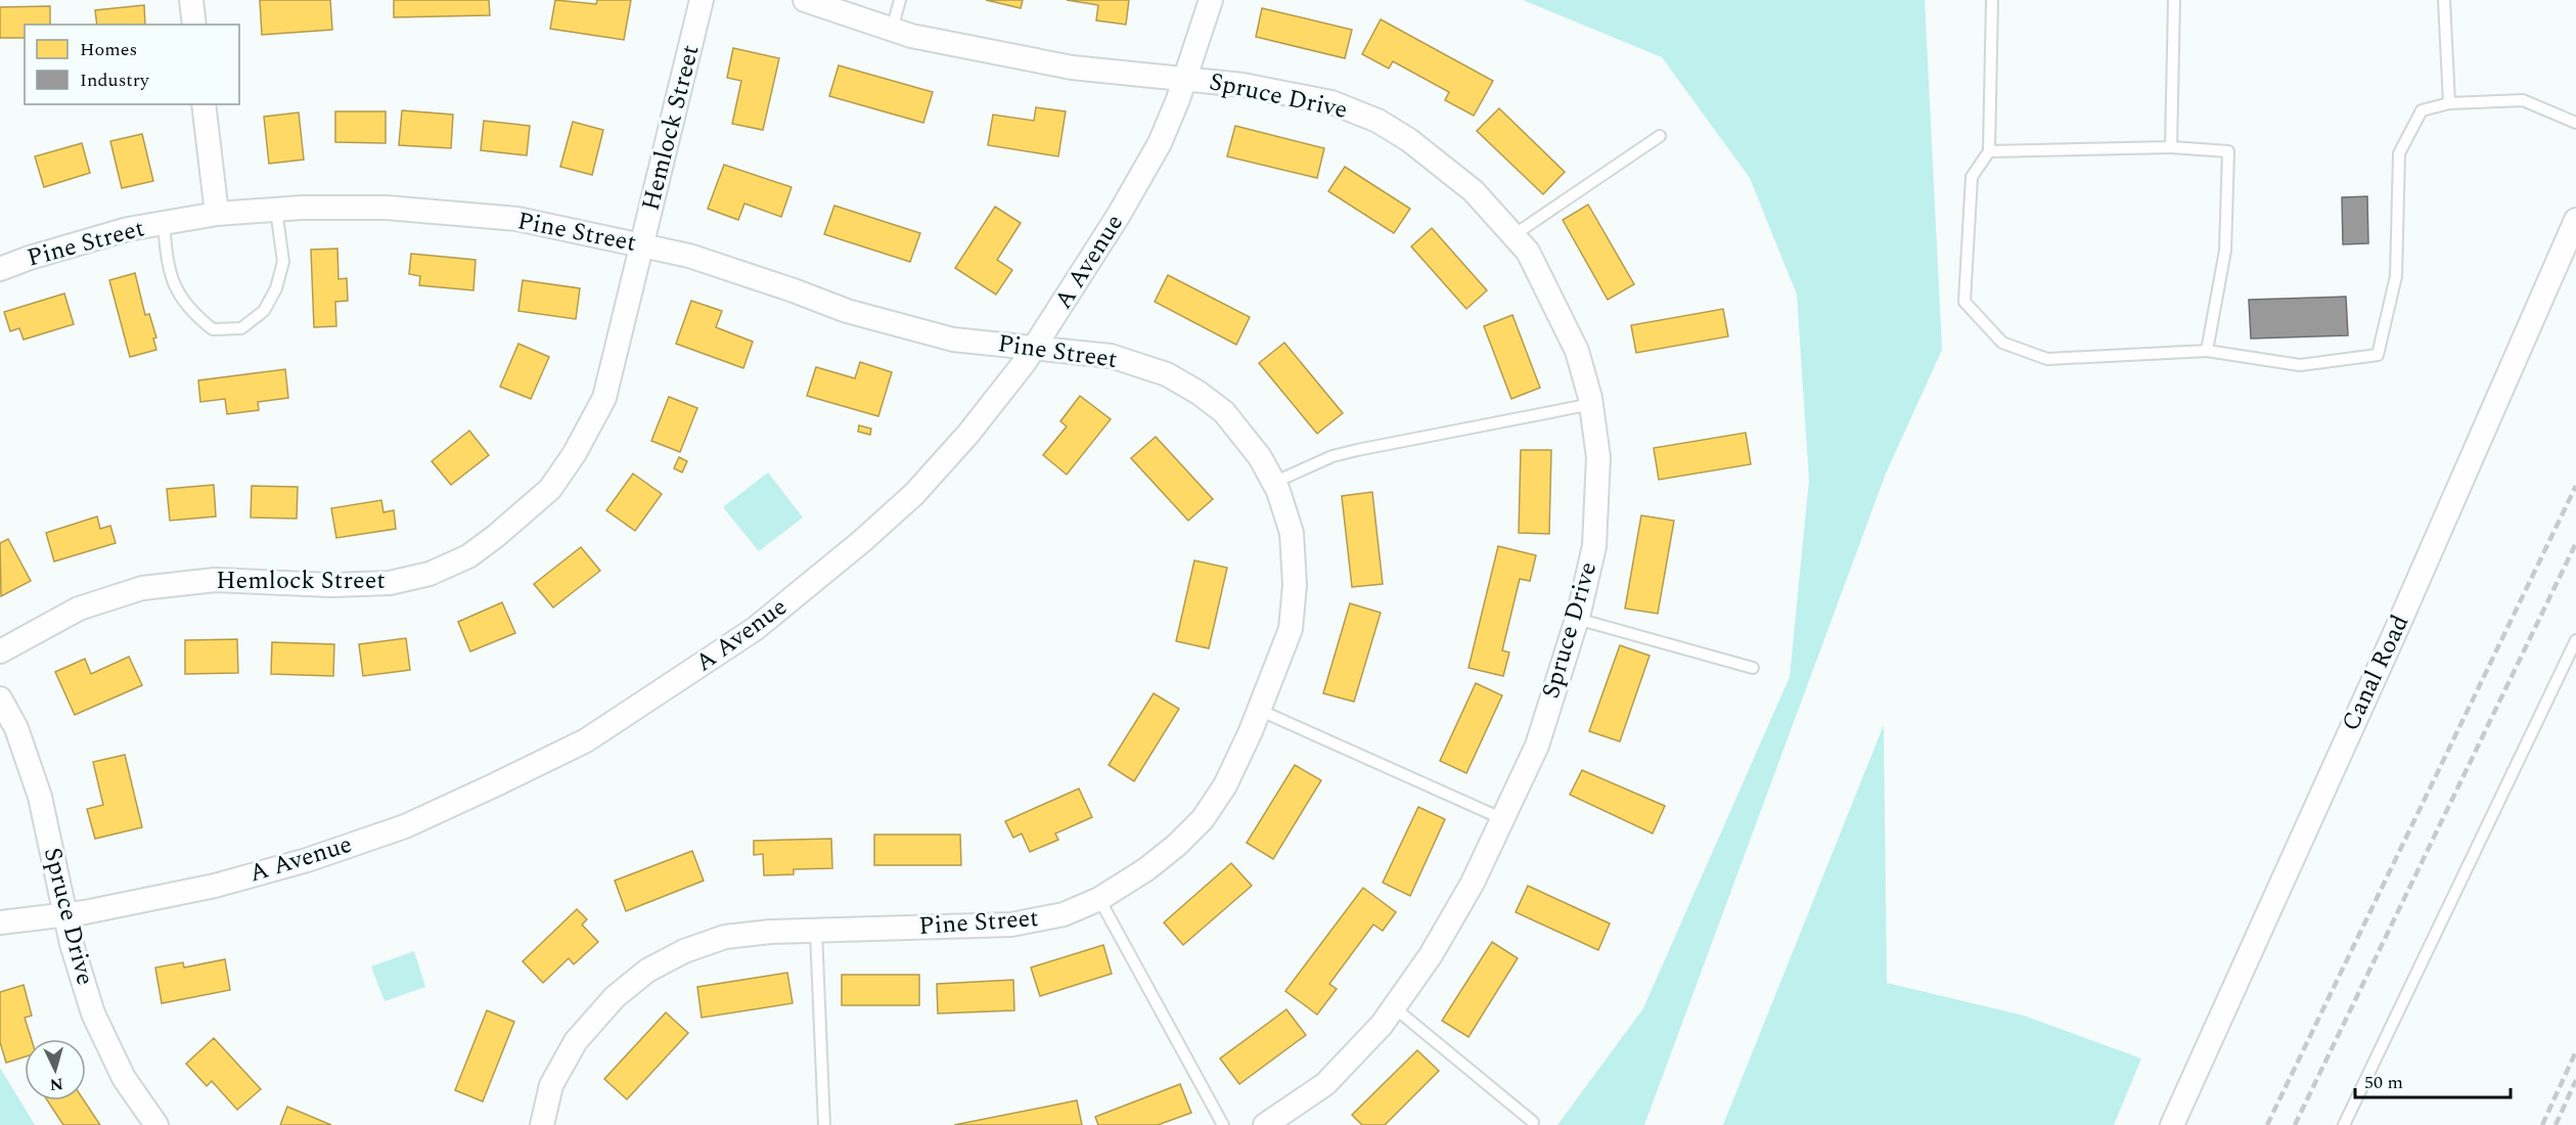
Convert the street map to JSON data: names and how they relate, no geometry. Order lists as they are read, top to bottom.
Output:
{
  "streets": {
    "street": [
      "Spruce Drive",
      "Hemlock Street",
      "Pine Street",
      "A Avenue",
      "Canal Road"
    ]
  },
  "crossings": [
    ["Spruce Drive", "A Avenue"],
    ["Hemlock Street", "Pine Street"],
    ["Pine Street", "A Avenue"]
  ],
  "legend": ["Homes", "Industry"],
  "scale_bar": "50 m",
  "north": "bottom"
}
